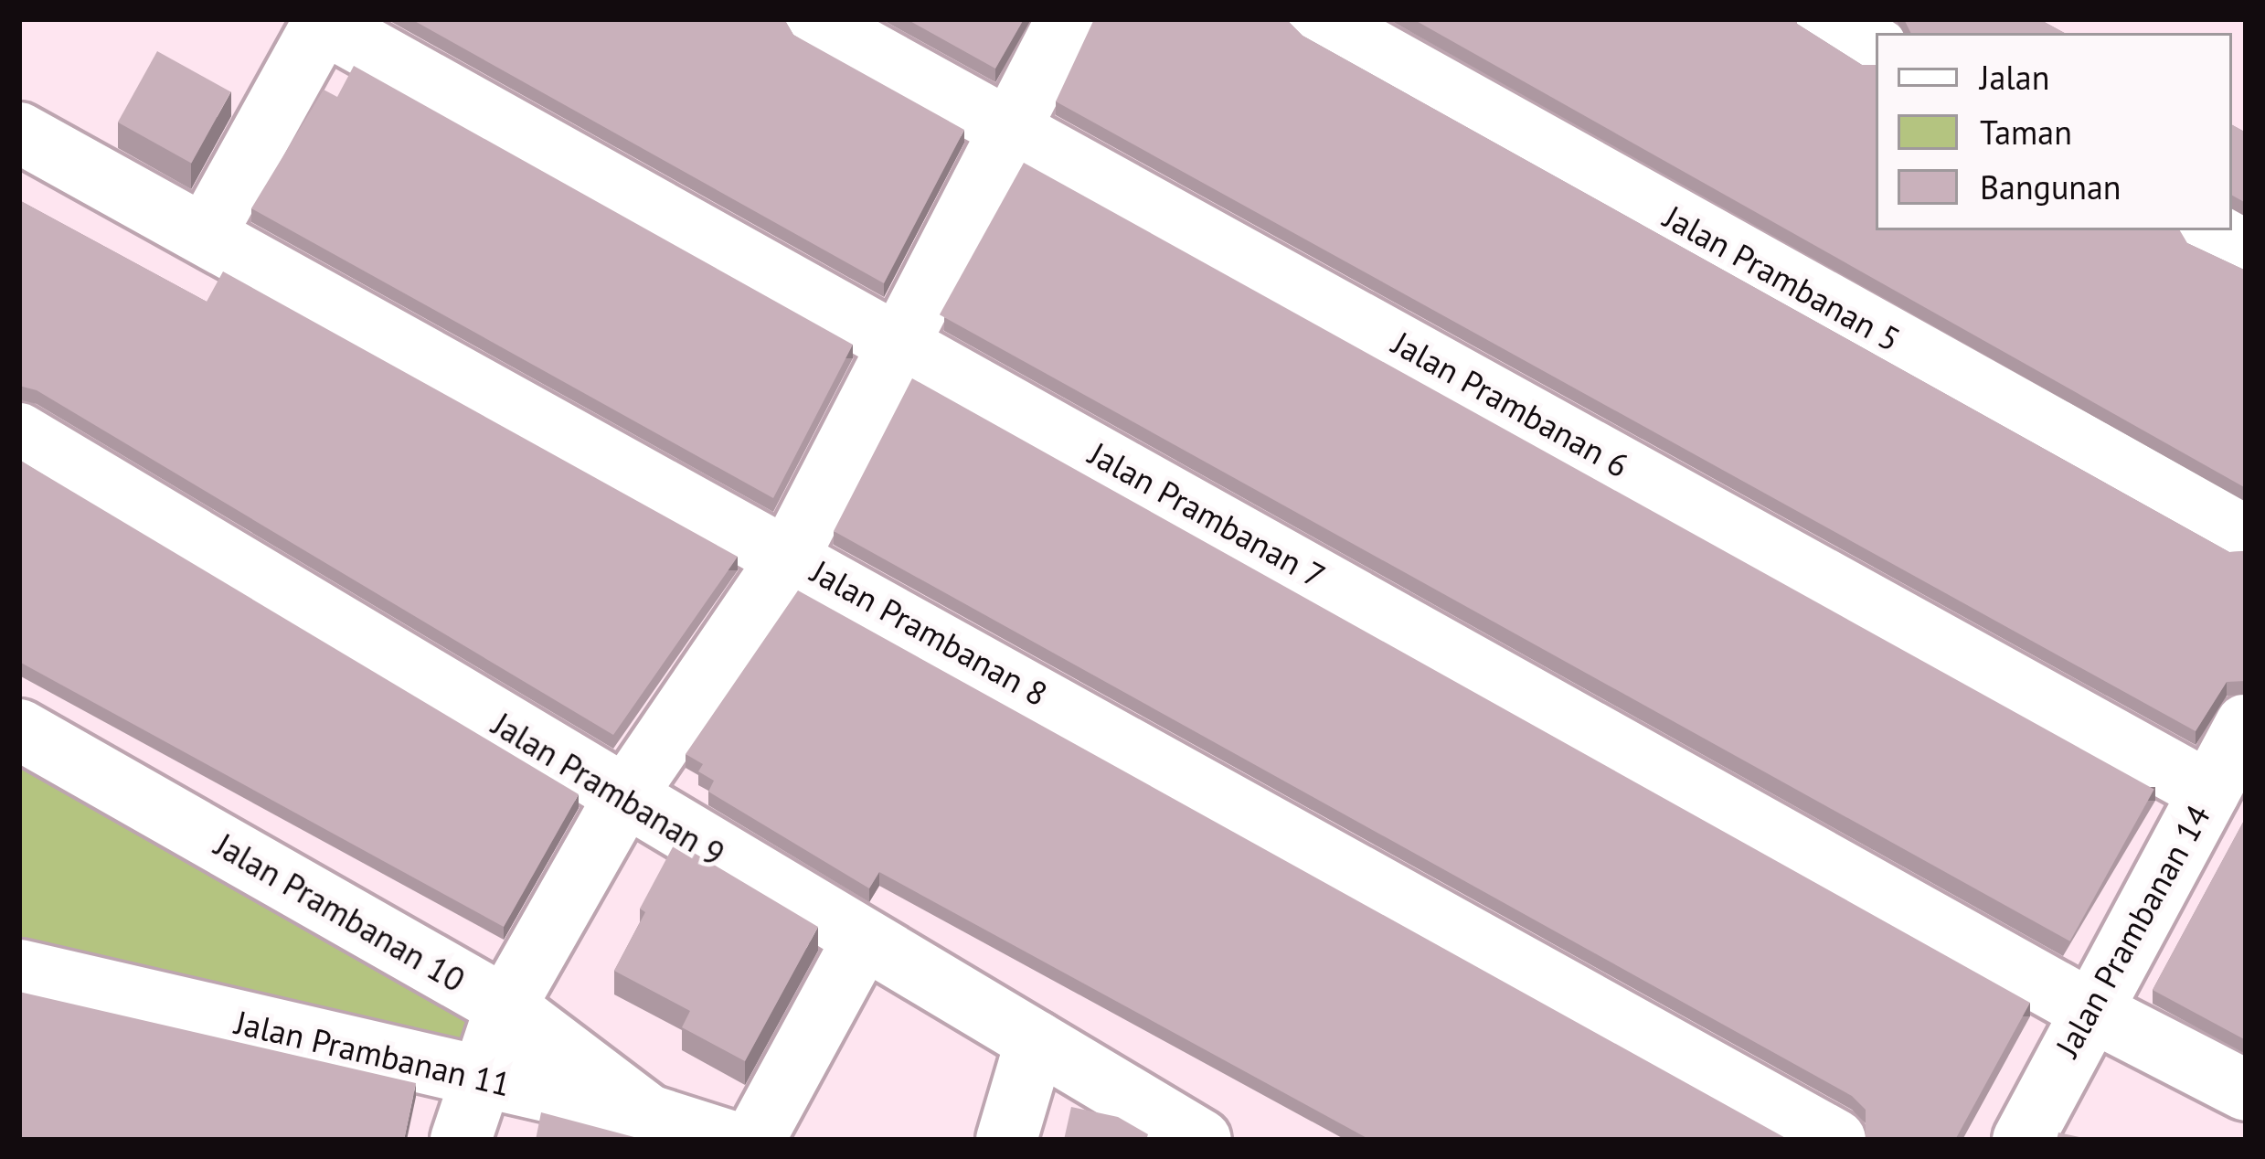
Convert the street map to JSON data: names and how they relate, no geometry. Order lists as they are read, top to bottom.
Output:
{
  "streets": {
    "street": [
      "Jalan Prambanan 5",
      "Jalan Prambanan 6",
      "Jalan Prambanan 7",
      "Jalan Prambanan 8",
      "Jalan Prambanan 9",
      "Jalan Prambanan 10",
      "Jalan Prambanan 14",
      "Jalan Prambanan 11"
    ]
  },
  "crossings": [
    ["Jalan Prambanan 6", "Jalan Prambanan 14"],
    ["Jalan Prambanan 7", "Jalan Prambanan 14"],
    ["Jalan Prambanan 10", "Jalan Prambanan 11"]
  ],
  "legend": ["Jalan", "Taman", "Bangunan"]
}
